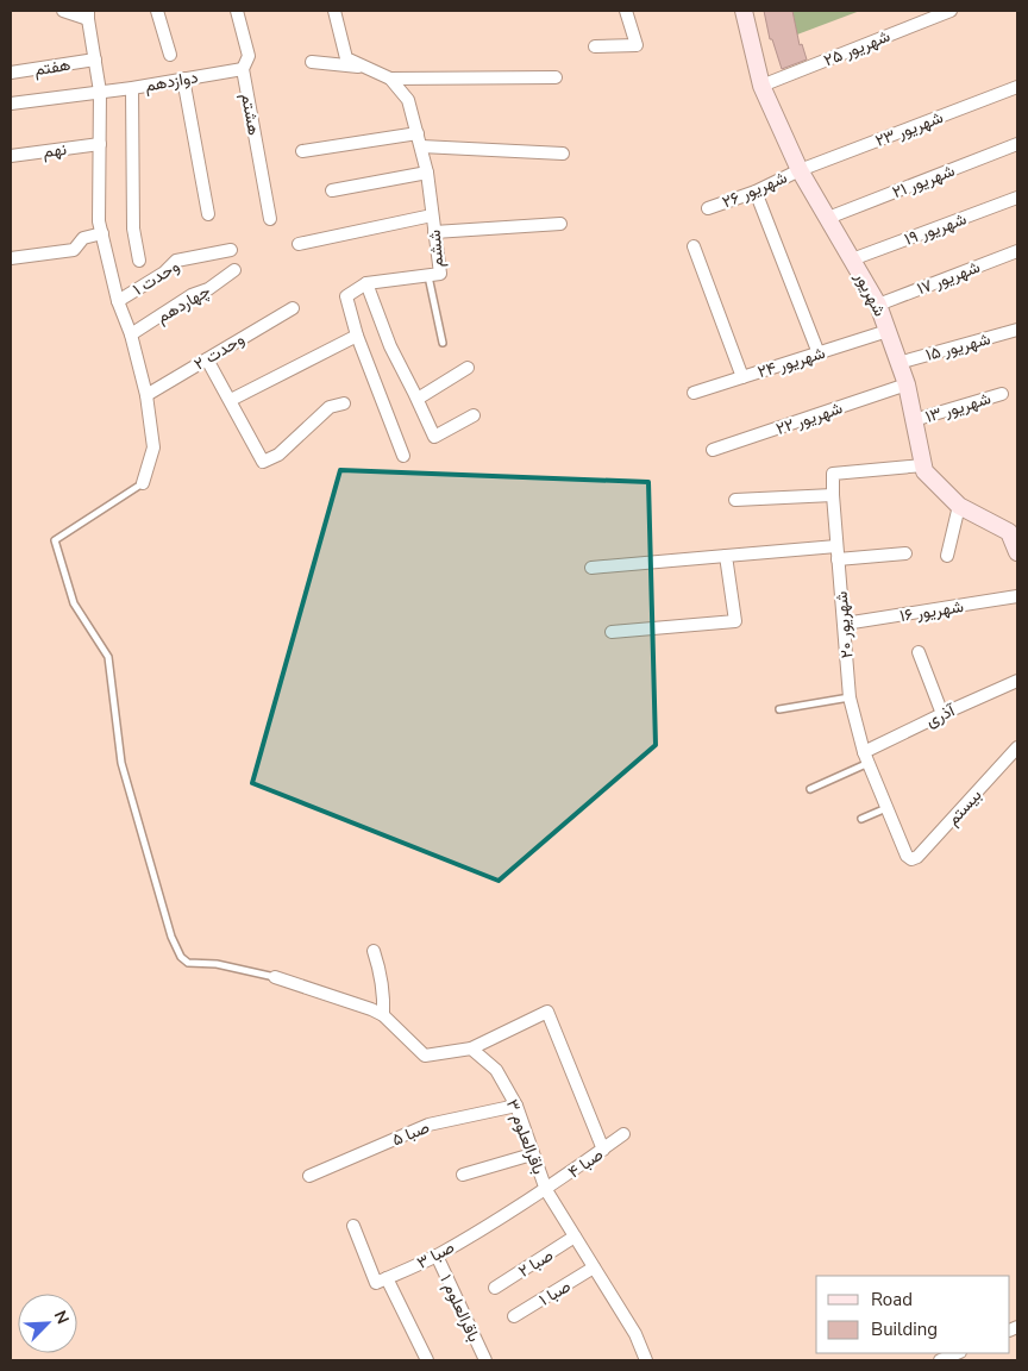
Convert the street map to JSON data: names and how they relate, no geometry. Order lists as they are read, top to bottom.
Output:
{
  "streets": {
    "street": [
      "شهریور ۲۵",
      "هفتم",
      "دوازدهم",
      "هشتم",
      "شهریور ۲۳",
      "نهم",
      "شهریور ۲۱",
      "شهریور ۲۶",
      "شهریور ۱۹",
      "ششم",
      "وحدت ۱",
      "شهریور ۱۷",
      "شهریور",
      "چهاردهم",
      "شهریور ۱۵",
      "وحدت ۲",
      "شهریور ۲۴",
      "شهریور ۱۳",
      "شهریور ۲۲",
      "شهریور ۱۶",
      "شهریور ۲۰",
      "آذری",
      "بیستم",
      "صبا ۵",
      "باقرالعلوم ۳",
      "صبا ۴",
      "صبا ۳",
      "صبا ۲",
      "صبا ۱",
      "باقرالعلوم ۱"
    ]
  },
  "crossings": [
    ["شهریور ۲۵", "شهریور"],
    ["دوازدهم", "هشتم"],
    ["شهریور ۲۳", "شهریور ۲۶"],
    ["شهریور ۲۳", "شهریور"],
    ["شهریور ۲۱", "شهریور"],
    ["شهریور ۲۶", "شهریور"],
    ["شهریور ۱۹", "شهریور"],
    ["شهریور ۱۷", "شهریور"],
    ["شهریور", "شهریور ۱۵"],
    ["شهریور", "شهریور ۲۴"],
    ["شهریور", "شهریور ۱۳"],
    ["شهریور", "شهریور ۲۲"],
    ["شهریور", "شهریور ۲۰"],
    ["شهریور ۱۶", "شهریور ۲۰"],
    ["شهریور ۲۰", "آذری"],
    ["شهریور ۲۰", "بیستم"],
    ["صبا ۵", "باقرالعلوم ۳"],
    ["باقرالعلوم ۳", "صبا ۴"],
    ["باقرالعلوم ۳", "صبا ۳"],
    ["باقرالعلوم ۳", "صبا ۲"],
    ["باقرالعلوم ۳", "صبا ۱"],
    ["صبا ۴", "صبا ۳"],
    ["صبا ۳", "باقرالعلوم ۱"]
  ],
  "legend": ["Road", "Building"],
  "north": "top right"
}
